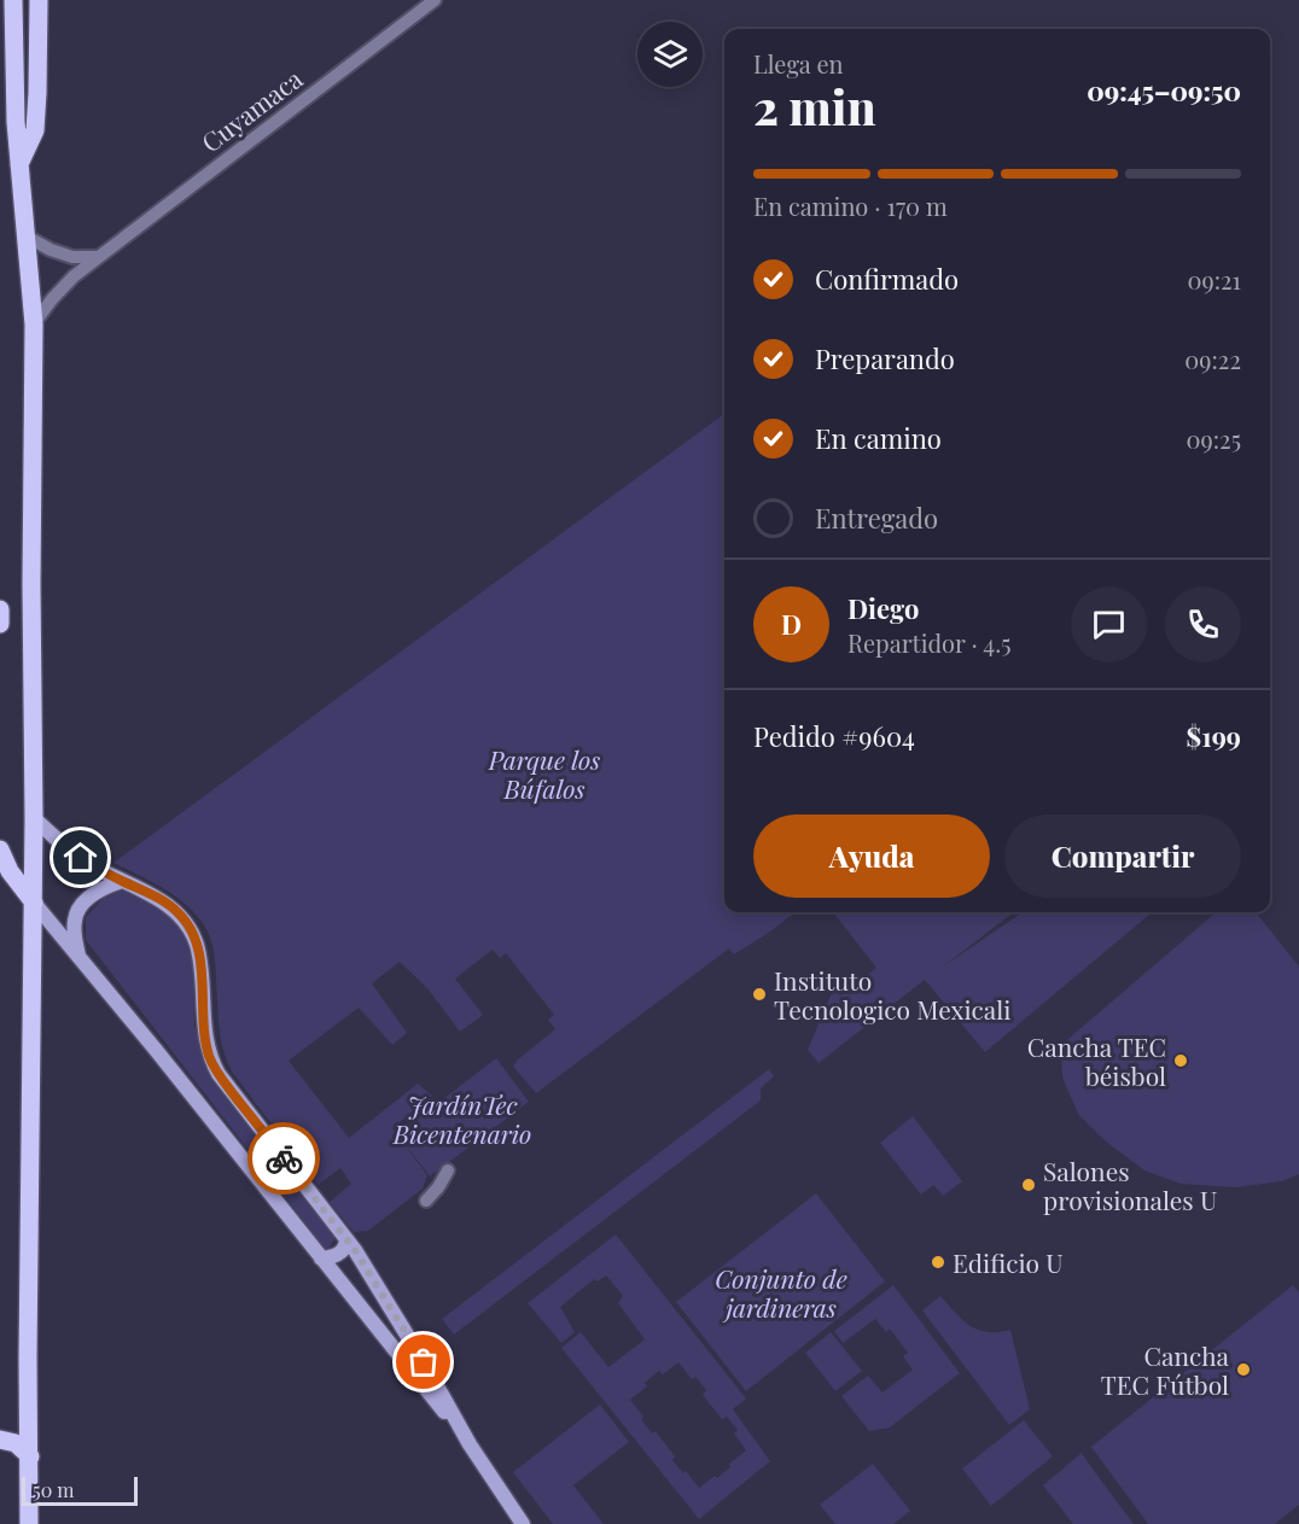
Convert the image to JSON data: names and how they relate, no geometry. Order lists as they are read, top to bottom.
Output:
{
  "streets": {
    "street": ["Cuyamaca"]
  },
  "parks": ["Parque los Búfalos", "JardínTec Bicentenario", "Conjunto de jardineras"],
  "places": [
    "Instituto Tecnologico Mexicali",
    "Cancha TEC béisbol",
    "Salones provisionales U",
    "Edificio U",
    "Cancha TEC Fútbol"
  ],
  "scale_bar": "50 m",
  "page": {
    "heading": ["2 min", "Llega en", "09:45–09:50"],
    "panel": [
      "Diego",
      "Repartidor · 4.5",
      "Pedido #9604",
      "$199"
    ],
    "bar": "En camino · 170 m",
    "list": [
      ["Confirmado", "09:21"],
      ["Preparando", "09:22"],
      ["En camino", "09:25"],
      "Entregado"
    ],
    "round": "D",
    "buttons": ["Ayuda", "Compartir"],
    "scale": "50 m"
  }
}
